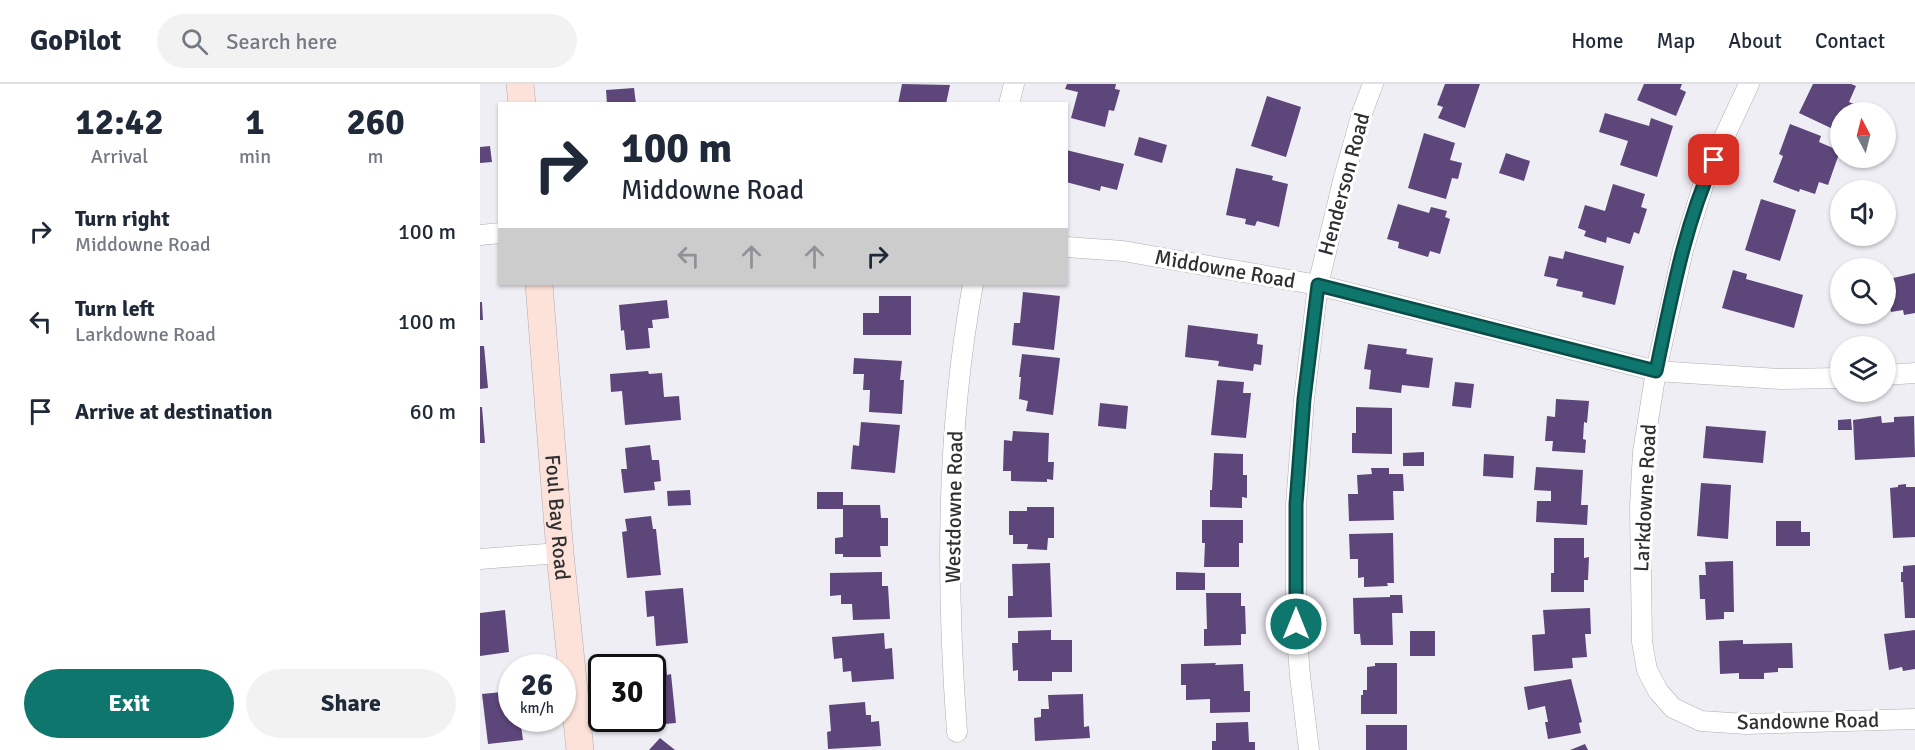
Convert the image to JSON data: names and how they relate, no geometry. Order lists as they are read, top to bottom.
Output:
{
  "streets": {
    "main road": ["Foul Bay Road"],
    "street": [
      "Henderson Road",
      "Middowne Road",
      "Larkdowne Road",
      "Westdowne Road",
      "Sandowne Road"
    ]
  },
  "crossings": [
    ["Henderson Road", "Middowne Road"],
    ["Middowne Road", "Larkdowne Road"],
    ["Larkdowne Road", "Sandowne Road"]
  ],
  "north": "top",
  "page": {
    "header": "GoPilot",
    "search": "Search here",
    "nav": [
      "Home",
      "Map",
      "About",
      "Contact"
    ],
    "eta": [
      "12:42",
      "Arrival",
      "1",
      "min",
      "260",
      "m"
    ],
    "turn": ["100 m", "Middowne Road"],
    "list": [
      {
        "name": "Turn right",
        "note": "Middowne Road",
        "value": "100 m"
      },
      {
        "name": "Turn left",
        "note": "Larkdowne Road",
        "value": "100 m"
      },
      {
        "name": "Arrive at destination",
        "value": "60 m"
      }
    ],
    "speed": "26 km/h",
    "limit": "30",
    "buttons": ["Exit", "Share"]
  }
}
